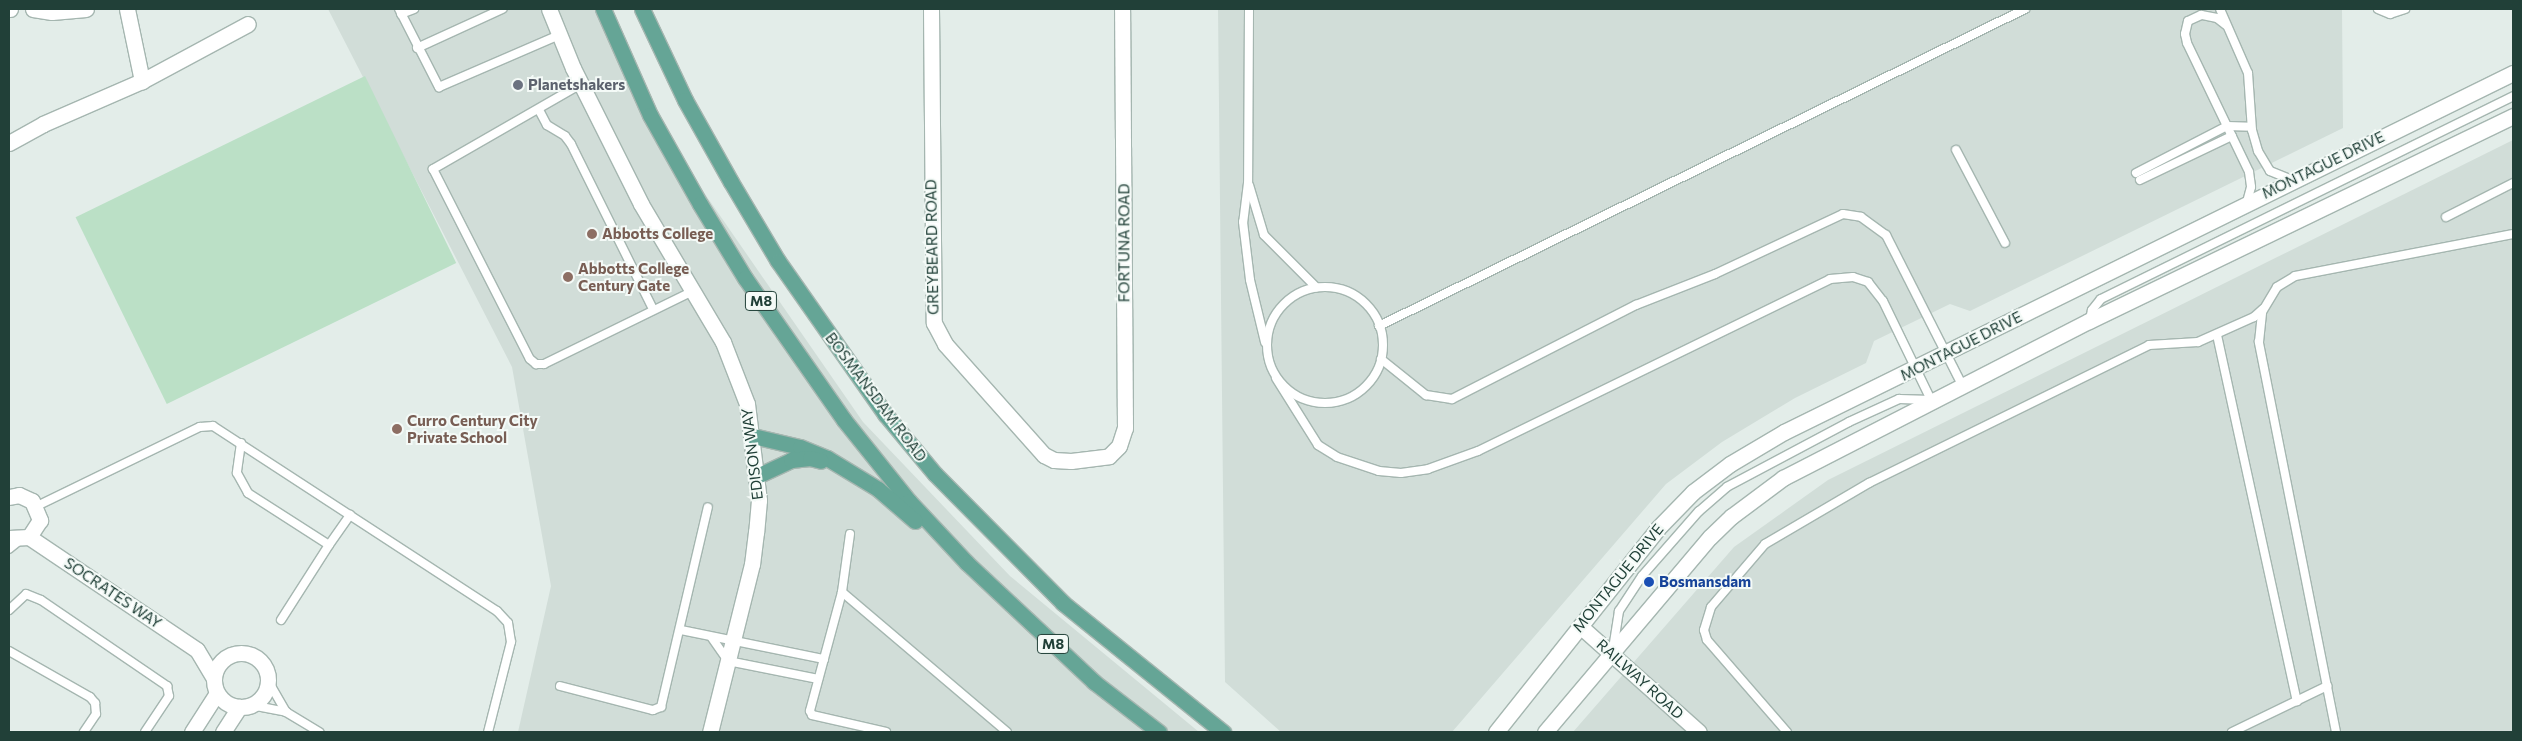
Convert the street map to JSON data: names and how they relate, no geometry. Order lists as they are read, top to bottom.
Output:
{
  "streets": {
    "main road": ["M8", "BOSMANSDAM ROAD"],
    "street": [
      "MONTAGUE DRIVE",
      "FORTUNA ROAD",
      "GREYBEARD ROAD",
      "EDISON WAY",
      "SOCRATES WAY",
      "RAILWAY ROAD"
    ]
  },
  "crossings": [
    ["MONTAGUE DRIVE", "RAILWAY ROAD"],
    ["FORTUNA ROAD", "GREYBEARD ROAD"]
  ],
  "places": [
    "Planetshakers",
    "Abbotts College",
    "Abbotts College Century Gate",
    "Curro Century City Private School",
    "Bosmansdam"
  ]
}
